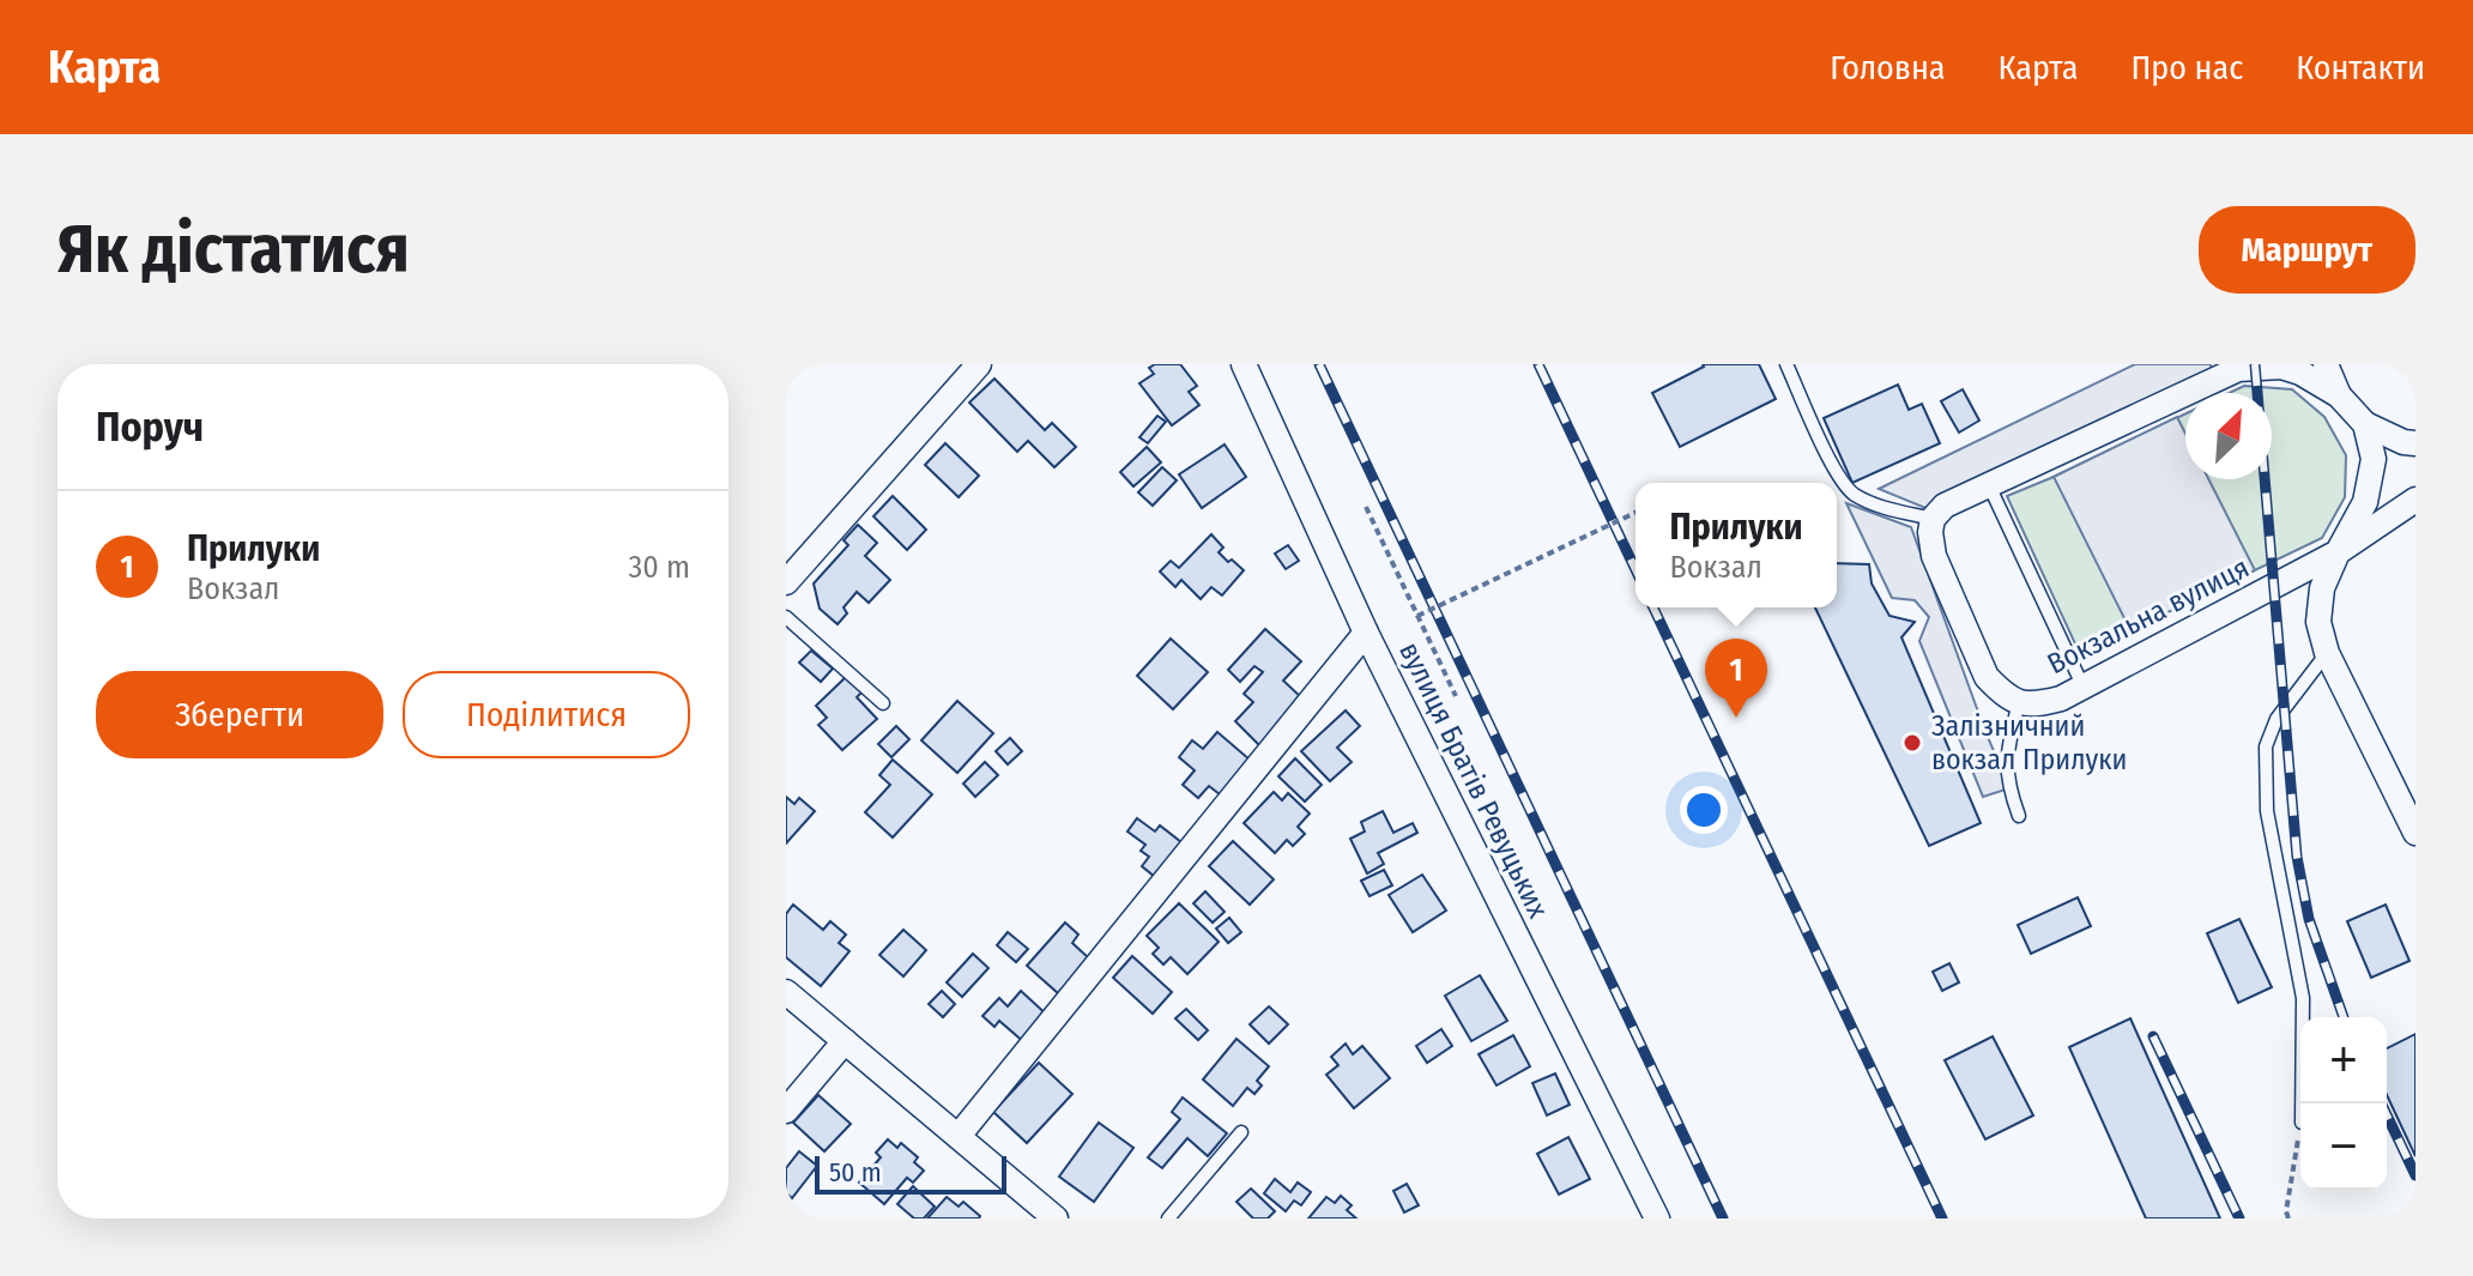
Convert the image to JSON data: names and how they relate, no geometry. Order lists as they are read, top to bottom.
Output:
{
  "streets": {
    "street": ["Вокзальна вулиця", "вулиця Братів Ревуцьких"]
  },
  "places": ["Залізничний вокзал Прилуки"],
  "scale_bar": "50 m",
  "north": "top right",
  "page": {
    "header": "Карта",
    "nav": [
      "Головна",
      "Карта",
      "Про нас",
      "Контакти"
    ],
    "buttons": [
      "Маршрут",
      ["Зберегти", "Поділитися"]
    ],
    "title": "Як дістатися",
    "heading": "Поруч",
    "popup": ["Прилуки", "Вокзал"],
    "list": [
      {
        "mark": "1",
        "name": "Прилуки",
        "note": "Вокзал",
        "value": "30 m"
      }
    ],
    "pins": "1",
    "map_buttons": ["+", "−"],
    "scale": "50 m"
  }
}
